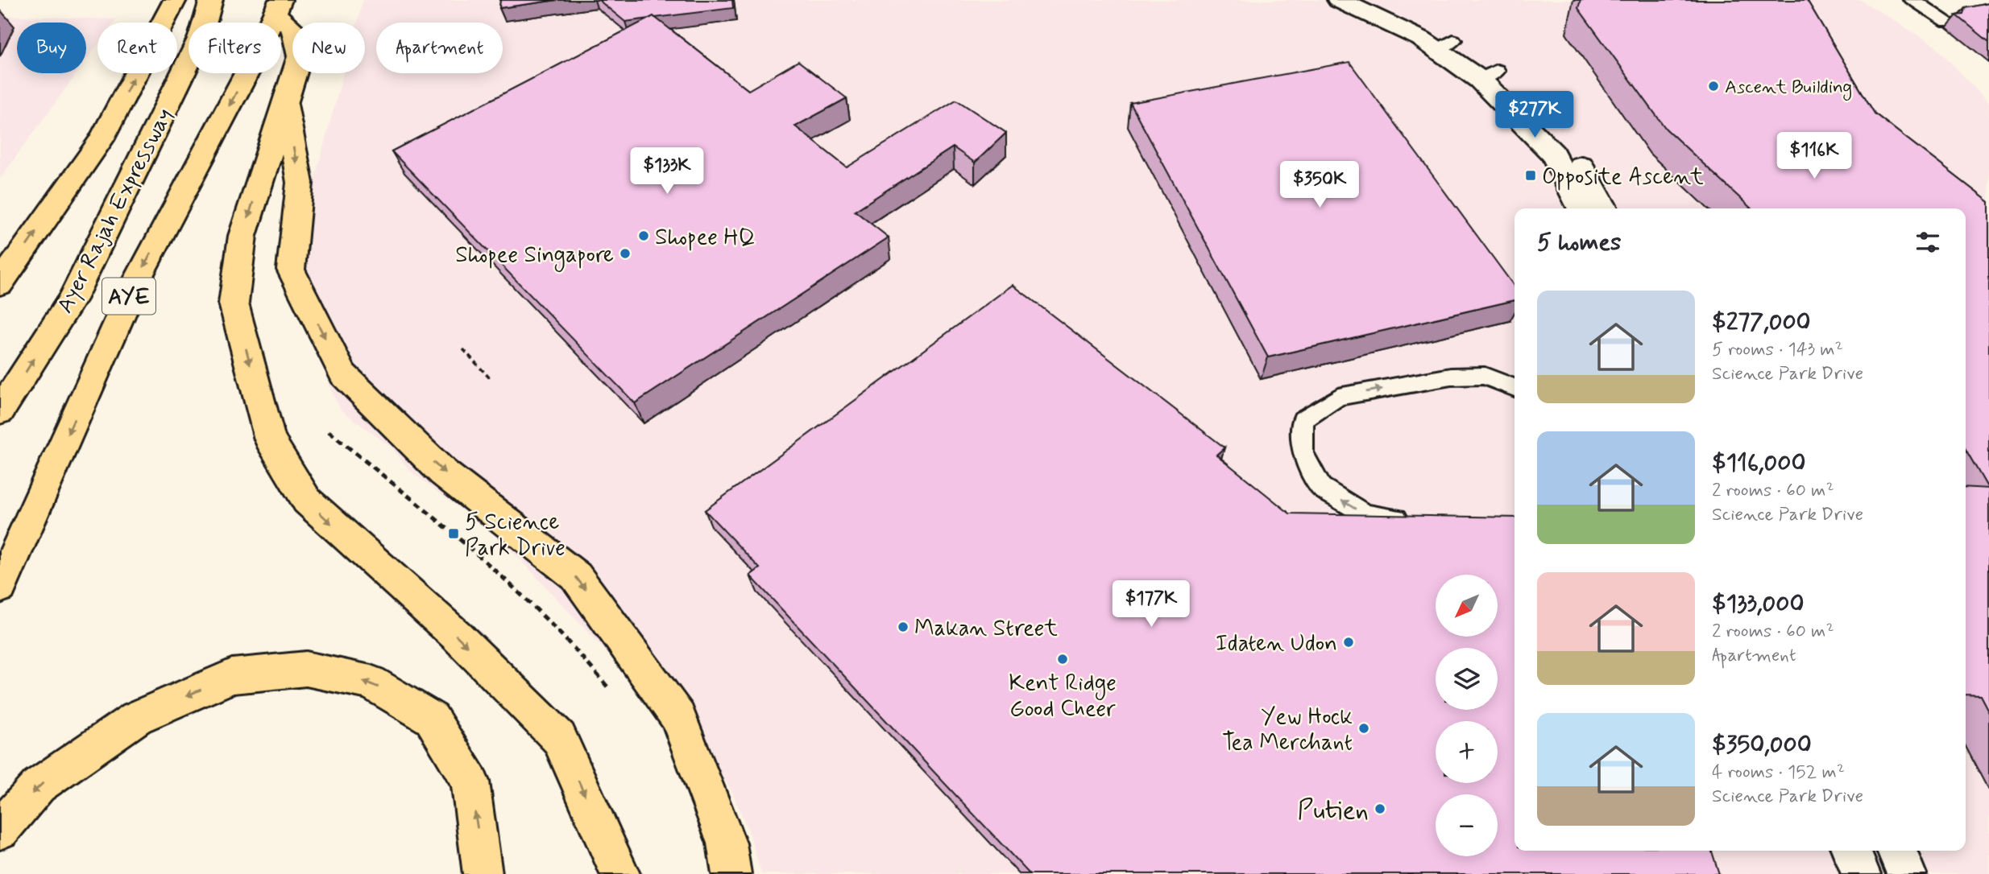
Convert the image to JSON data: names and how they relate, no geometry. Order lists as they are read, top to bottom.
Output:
{
  "streets": {
    "highway": ["Ayer Rajah Expressway", "AYE"]
  },
  "places": {
    "other": [
      "Ascent Building",
      "Shopee HQ",
      "Shopee Singapore",
      "Makan Street",
      "Idaten Udon",
      "Kent Ridge Good Cheer",
      "Yew Hock Tea Merchant",
      "Putien"
    ],
    "transit": ["Opposite Ascent", "5 Science Park Drive"]
  },
  "north": "bottom left",
  "page": {
    "chip": [
      "Buy",
      "Rent",
      "Filters",
      "New",
      "Apartment"
    ],
    "price": [
      "$277K",
      "$116K",
      "$133K",
      "$350K",
      "$177K"
    ],
    "heading": "5 homes",
    "list": [
      {
        "name": "$277,000",
        "note": "5 rooms · 143 m² · Science Park Drive"
      },
      {
        "name": "$116,000",
        "note": "2 rooms · 60 m² · Science Park Drive"
      },
      {
        "name": "$133,000",
        "note": "2 rooms · 60 m² · Apartment"
      },
      {
        "name": "$350,000",
        "note": "4 rooms · 152 m² · Science Park Drive"
      }
    ],
    "map_buttons": ["+", "−"]
  }
}
